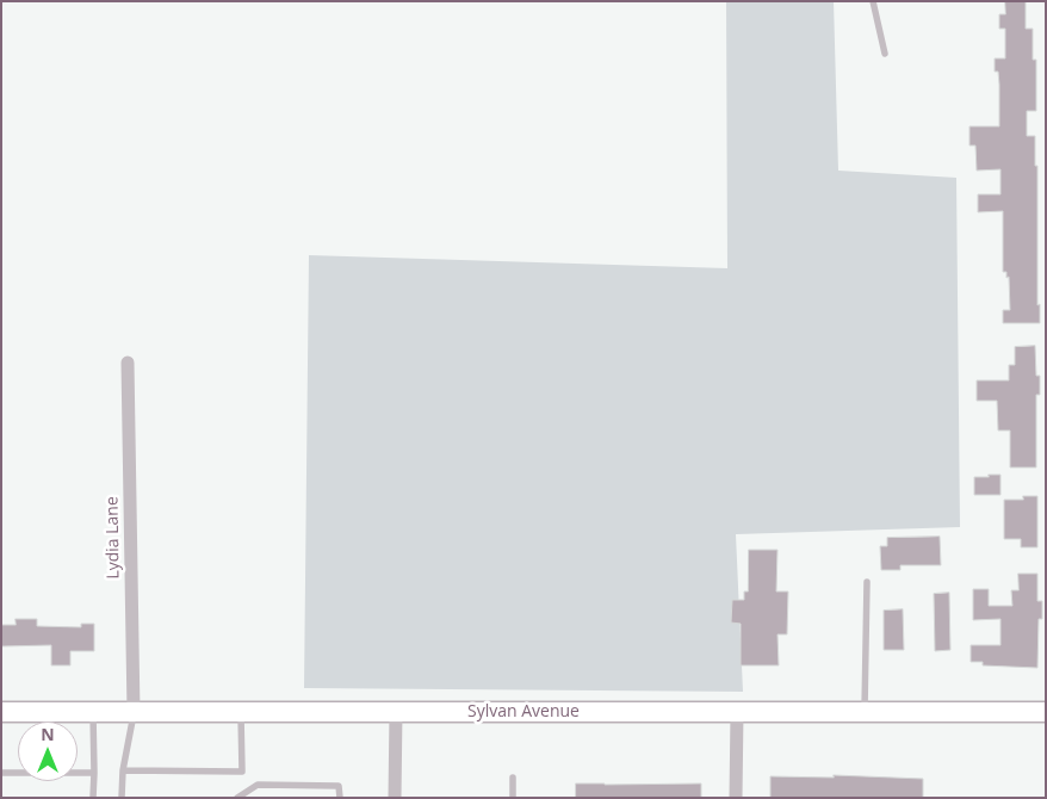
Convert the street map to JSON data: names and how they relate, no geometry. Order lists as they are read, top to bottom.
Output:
{
  "streets": {
    "main road": ["Sylvan Avenue"],
    "street": ["Lydia Lane"]
  },
  "crossings": [
    ["Lydia Lane", "Sylvan Avenue"]
  ],
  "north": "top"
}
